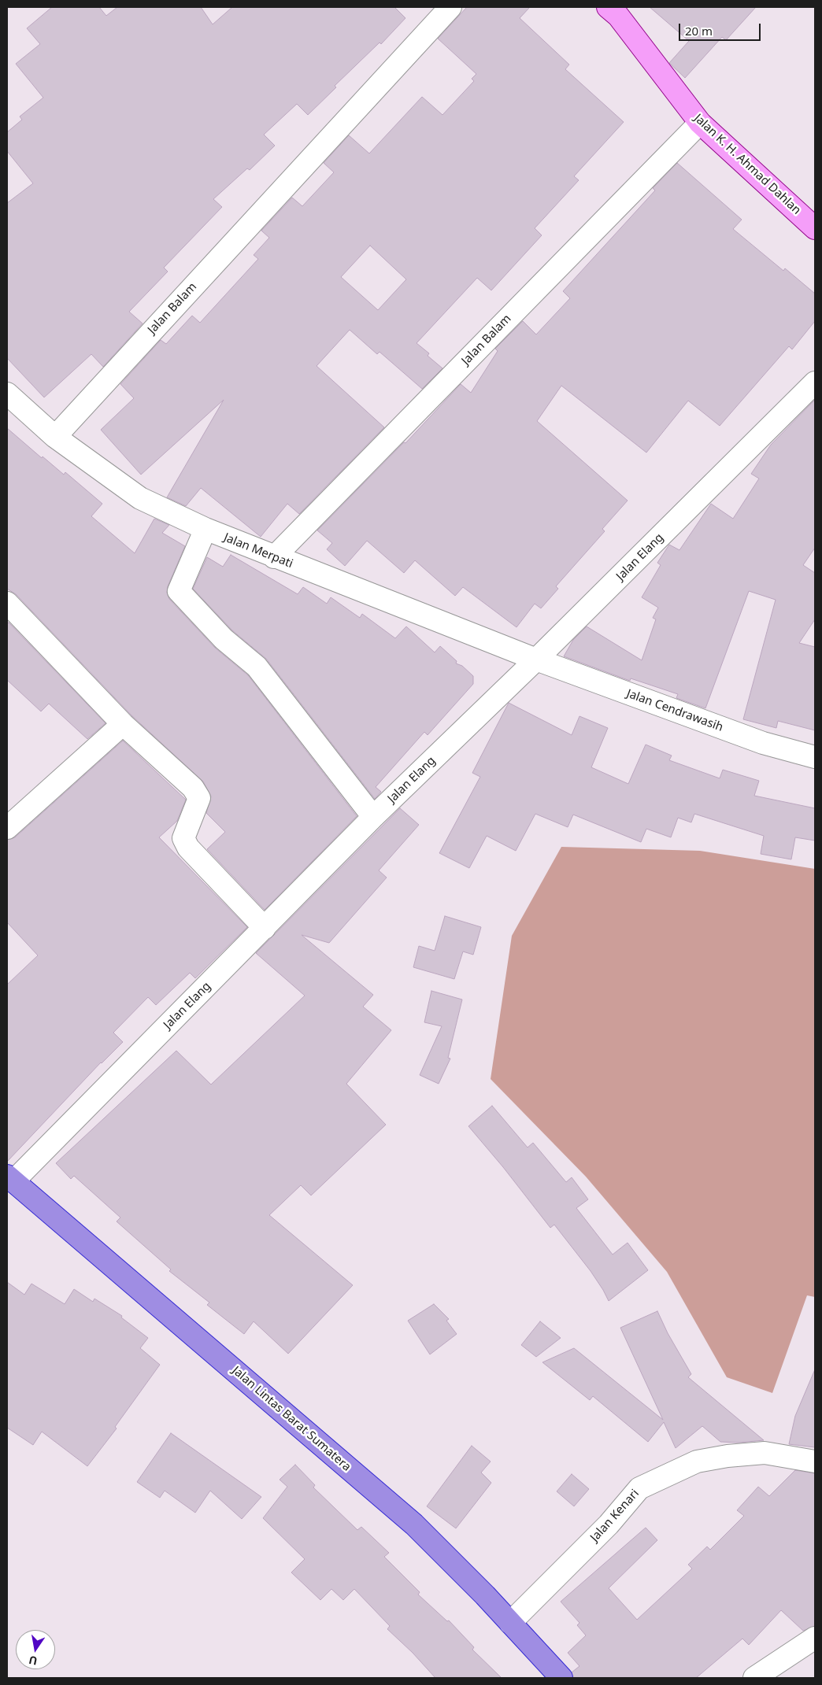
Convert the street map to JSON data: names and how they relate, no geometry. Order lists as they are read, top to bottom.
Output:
{
  "streets": {
    "highway": ["Jalan Lintas Barat Sumatera"],
    "main road": ["Jalan K. H. Ahmad Dahlan"],
    "street": [
      "Jalan Balam",
      "Jalan Merpati",
      "Jalan Elang",
      "Jalan Cendrawasih",
      "Jalan Kenari"
    ]
  },
  "crossings": [
    ["Jalan K. H. Ahmad Dahlan", "Jalan Balam"],
    ["Jalan Balam", "Jalan Merpati"],
    ["Jalan Merpati", "Jalan Elang"],
    ["Jalan Merpati", "Jalan Cendrawasih"],
    ["Jalan Elang", "Jalan Cendrawasih"],
    ["Jalan Elang", "Jalan Lintas Barat Sumatera"],
    ["Jalan Lintas Barat Sumatera", "Jalan Kenari"]
  ],
  "scale_bar": "20 m",
  "north": "bottom"
}
